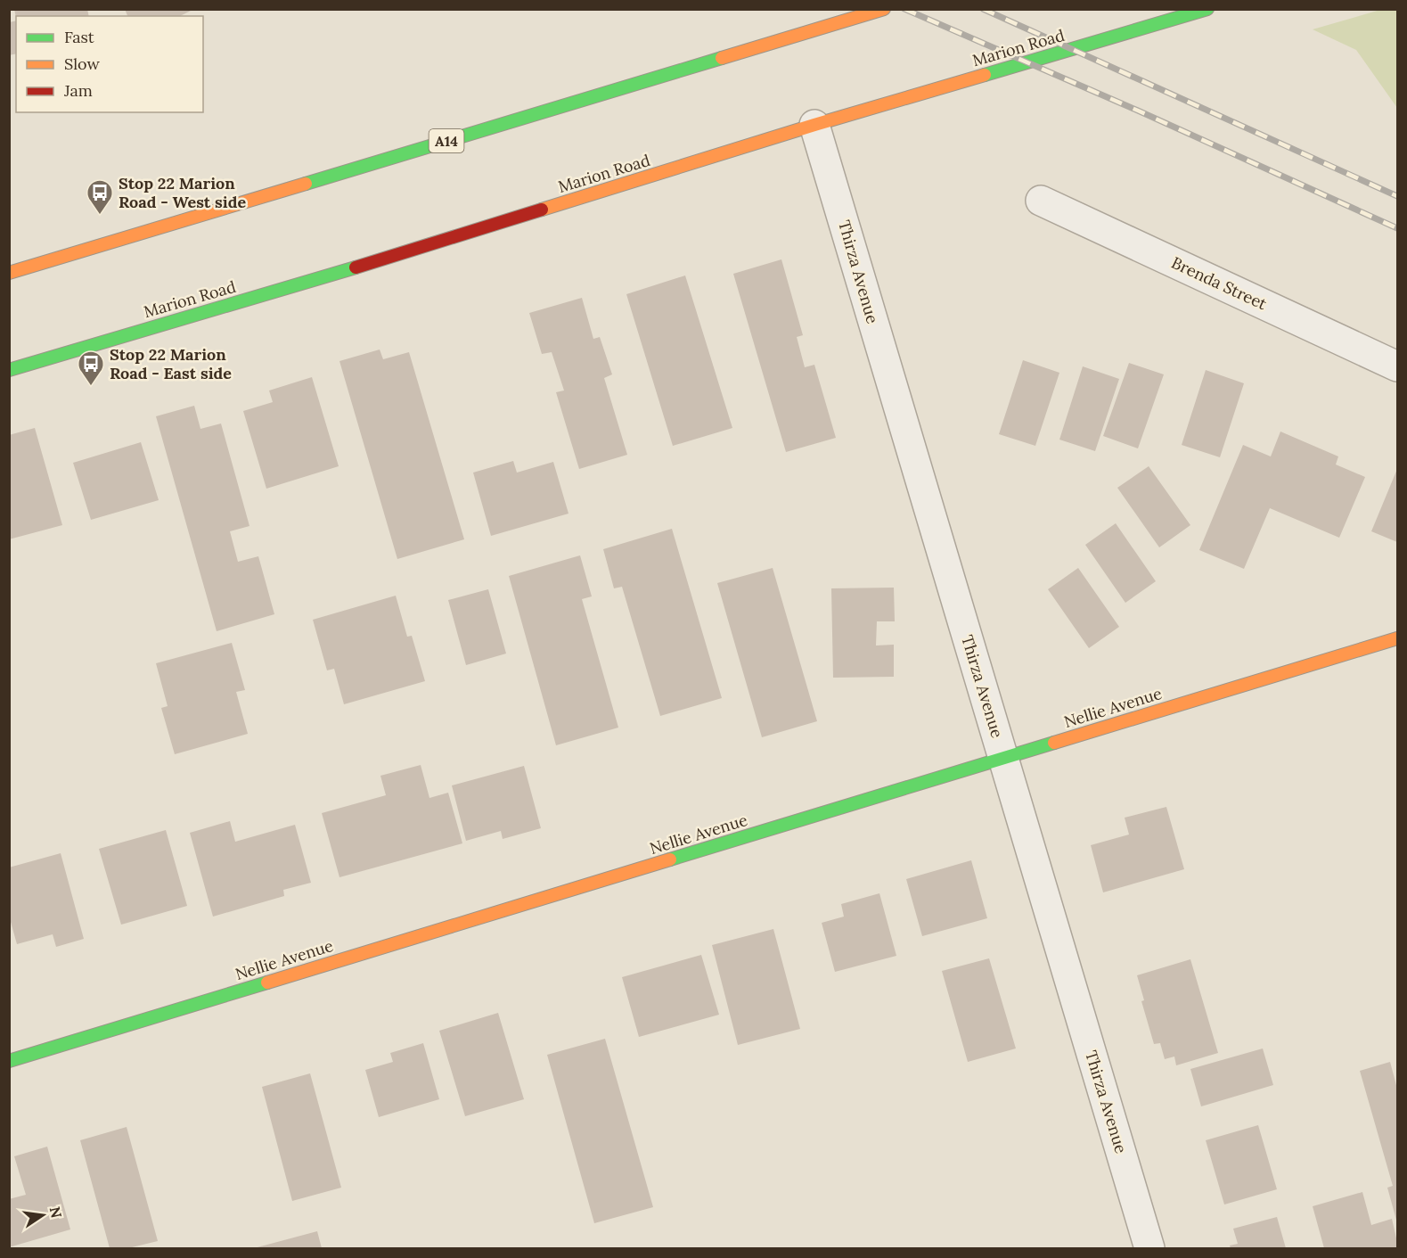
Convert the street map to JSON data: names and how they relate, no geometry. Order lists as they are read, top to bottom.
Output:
{
  "streets": {
    "main road": ["Marion Road", "A14", "Nellie Avenue"],
    "street": ["Thirza Avenue", "Brenda Street"]
  },
  "crossings": [
    ["Marion Road", "Thirza Avenue"],
    ["Thirza Avenue", "Nellie Avenue"]
  ],
  "places": {
    "bus stop": ["Stop 22 Marion Road - West side", "Stop 22 Marion Road - East side"]
  },
  "legend": ["Fast", "Slow", "Jam"],
  "north": "right"
}
